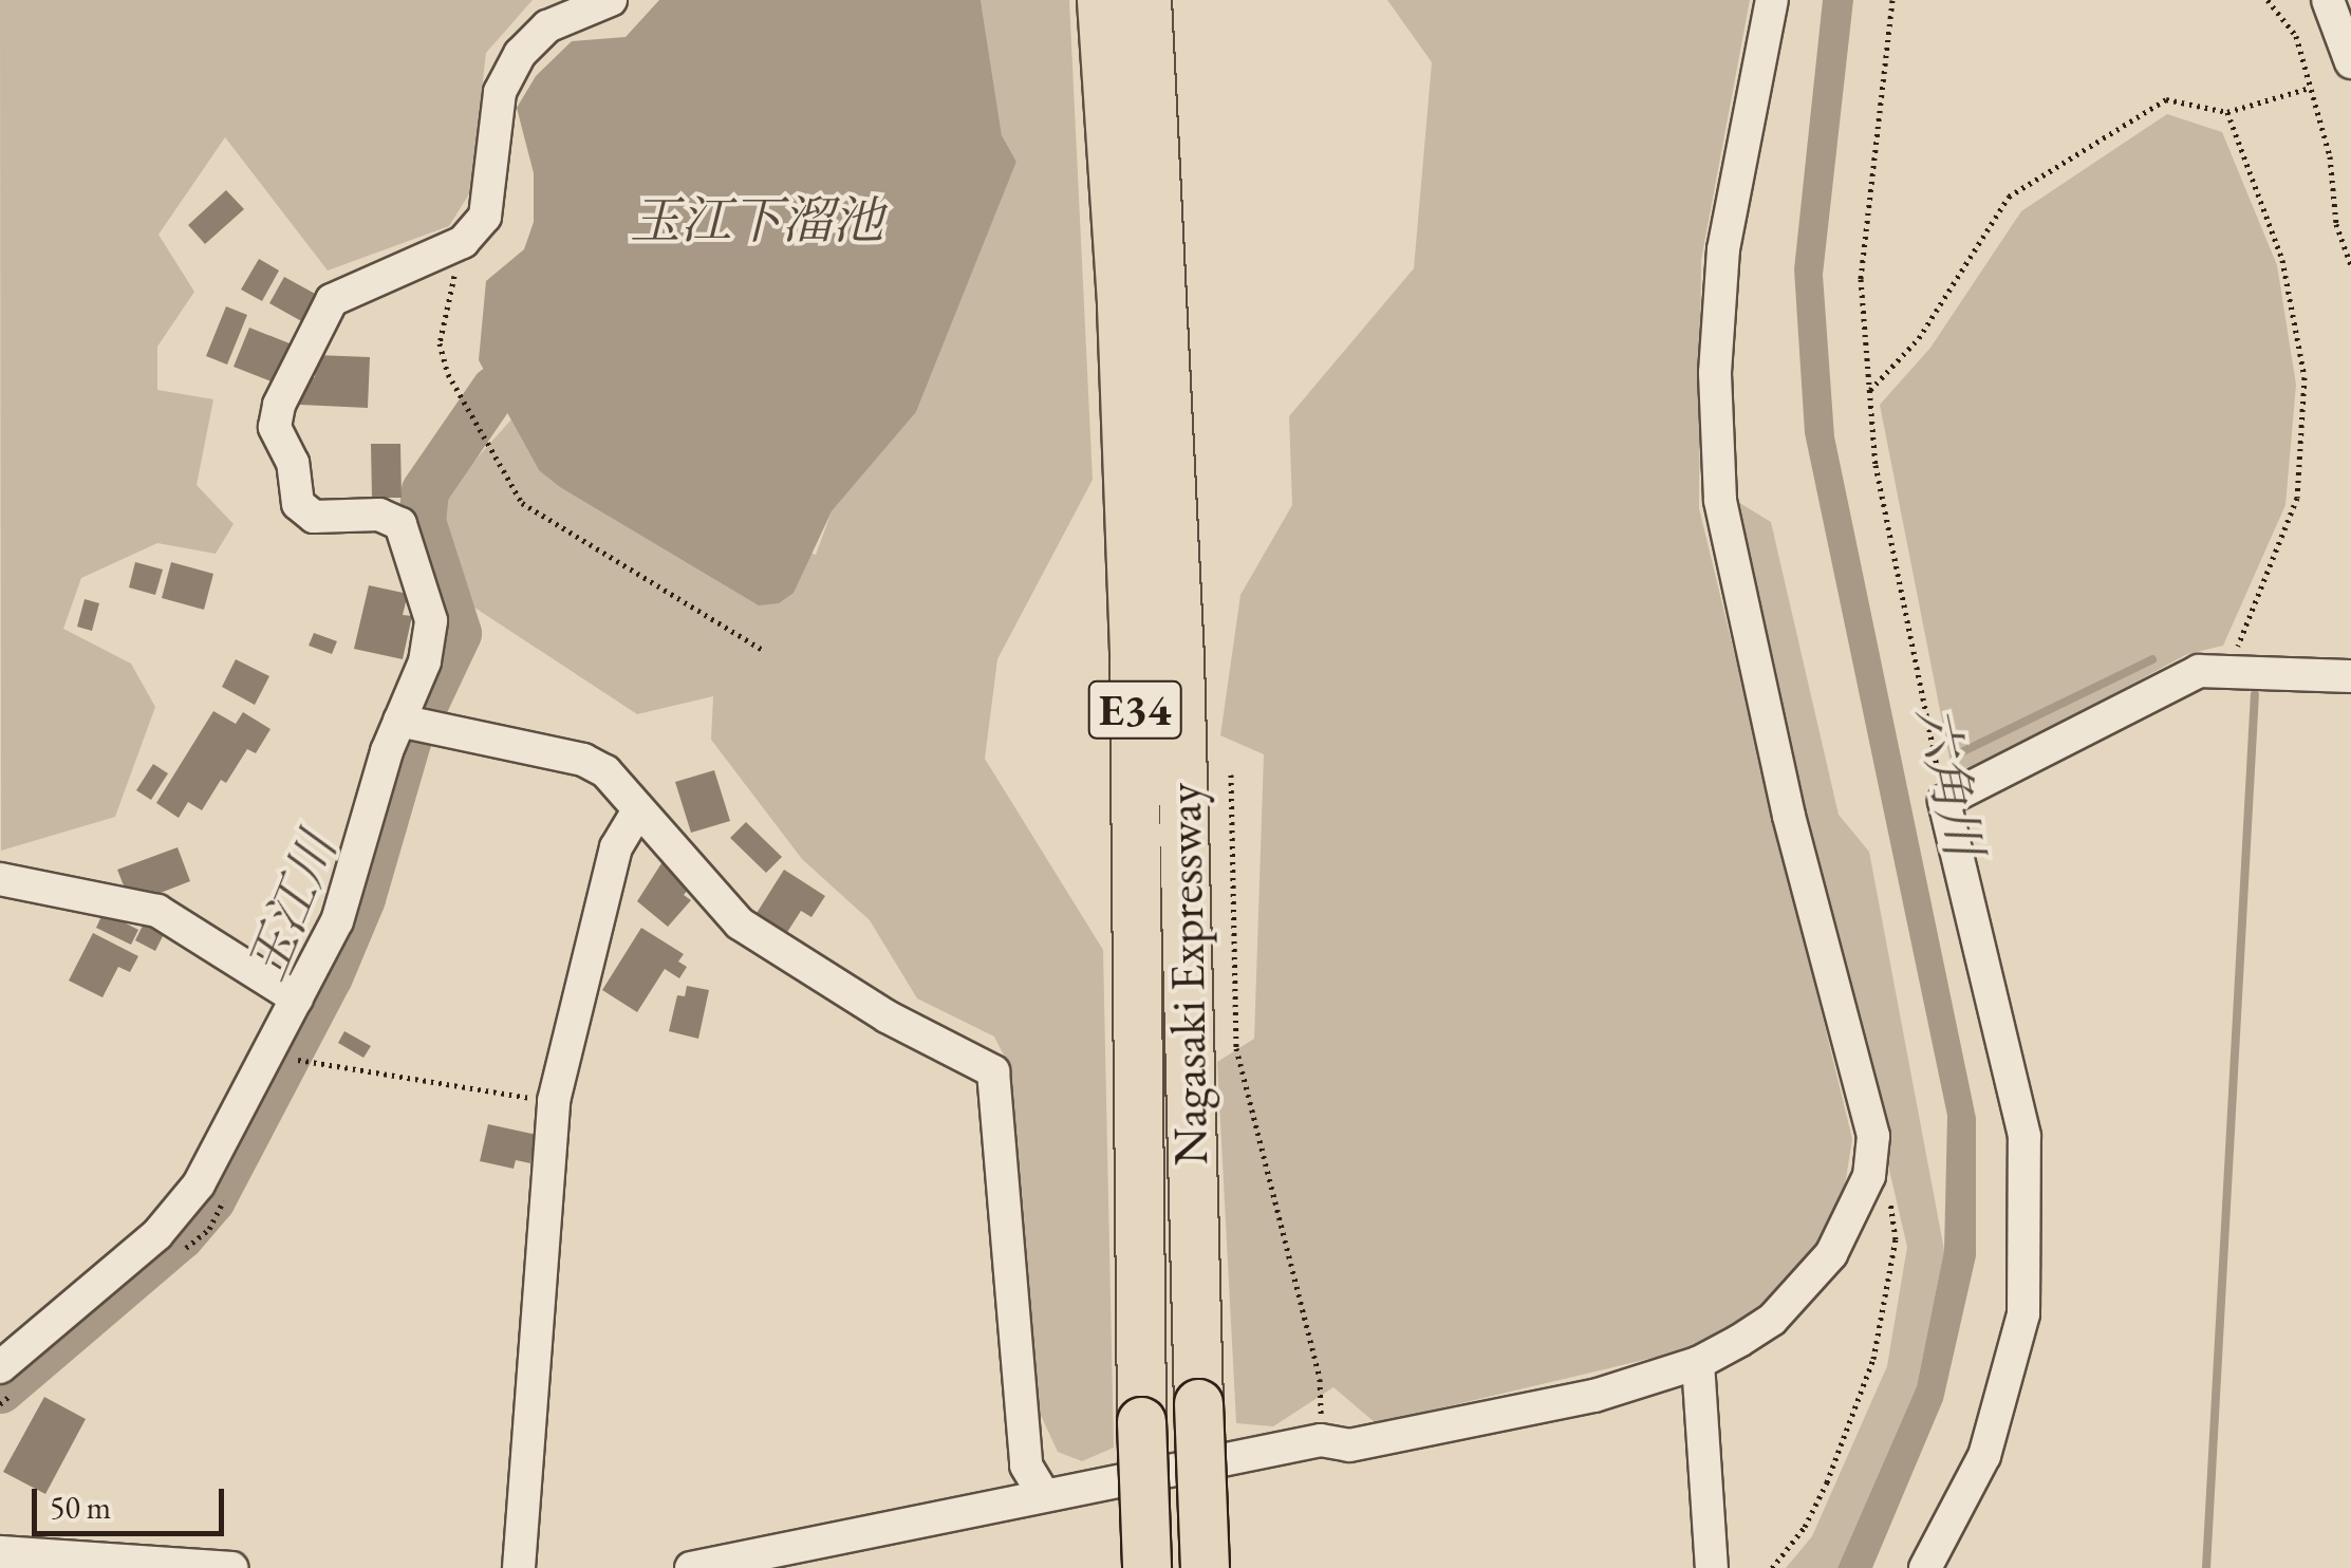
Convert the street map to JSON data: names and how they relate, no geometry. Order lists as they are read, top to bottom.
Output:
{
  "streets": {
    "highway": ["E34", "Nagasaki Expressway"]
  },
  "water": ["玉江下溜池", "六角川", "玉江川"],
  "scale_bar": "50 m"
}
